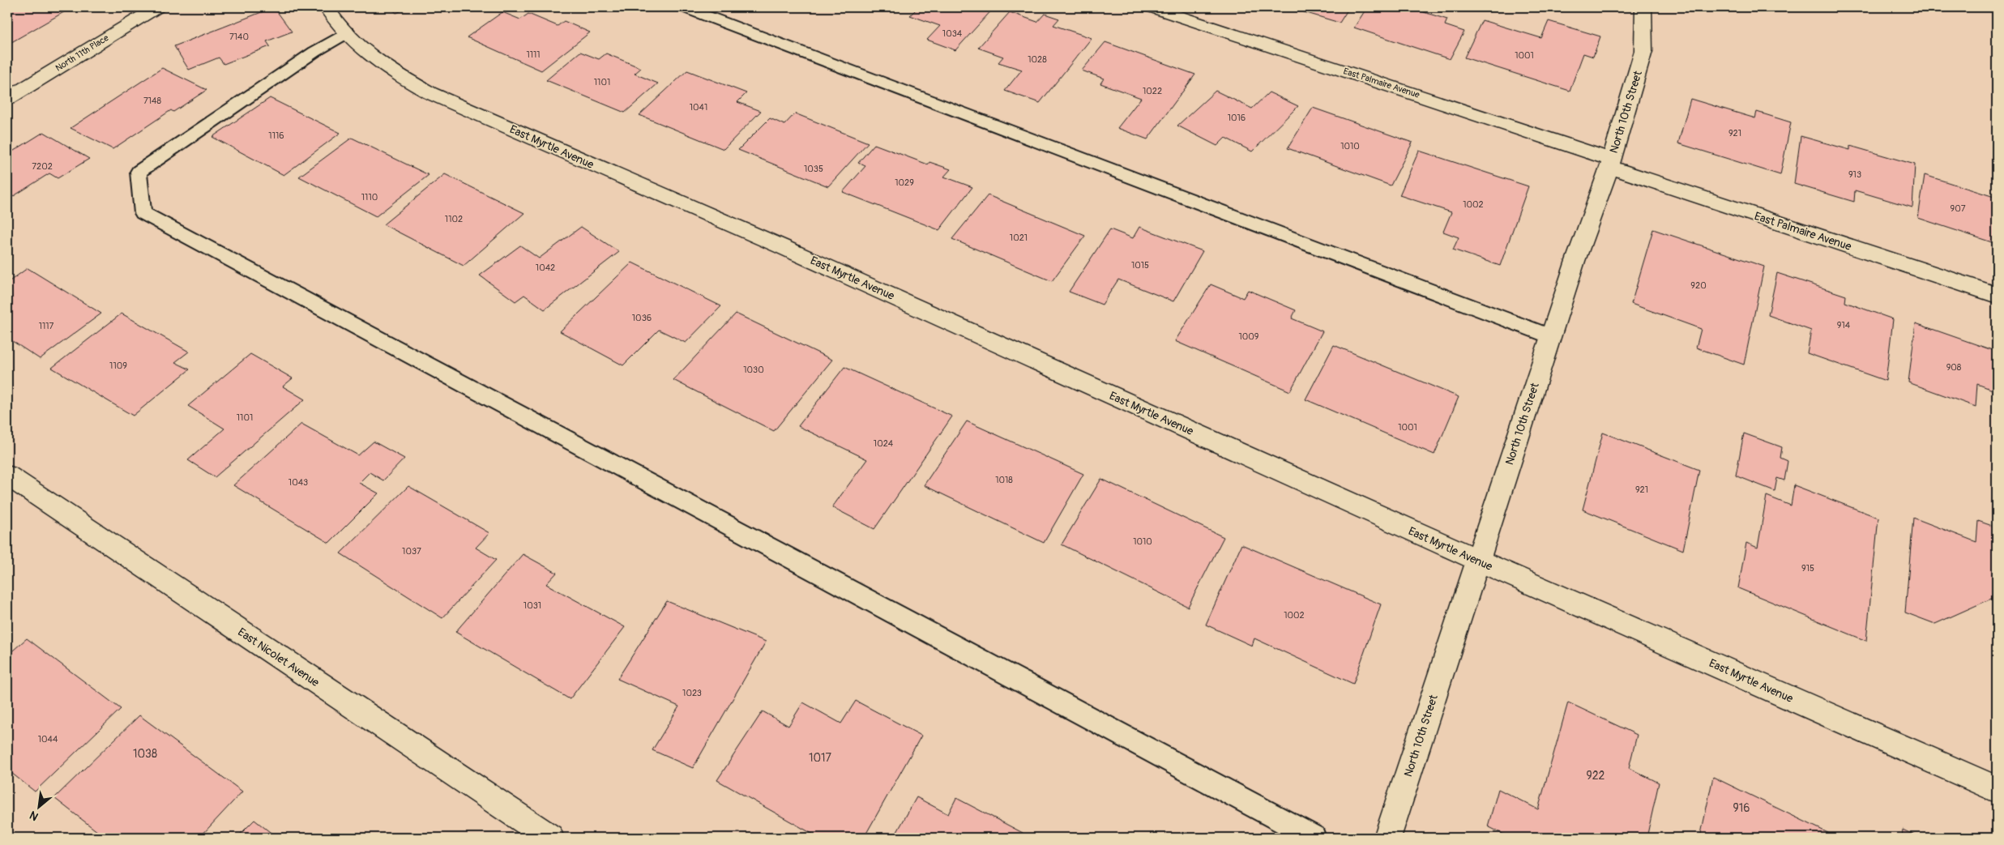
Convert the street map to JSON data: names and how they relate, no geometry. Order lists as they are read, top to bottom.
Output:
{
  "streets": {
    "street": [
      "North 11th Place",
      "East Palmaire Avenue",
      "North 10th Street",
      "East Myrtle Avenue",
      "East Nicolet Avenue"
    ]
  },
  "crossings": [
    ["East Palmaire Avenue", "North 10th Street"],
    ["North 10th Street", "East Myrtle Avenue"]
  ],
  "house_numbers": [
    "1034",
    "7140",
    "1111",
    "1001",
    "1028",
    "1101",
    "1022",
    "7148",
    "1041",
    "1016",
    "921",
    "1116",
    "1010",
    "7202",
    "1035",
    "913",
    "1029",
    "1110",
    "1002",
    "907",
    "1102",
    "1021",
    "1015",
    "1042",
    "920",
    "1036",
    "914",
    "1117",
    "1009",
    "1109",
    "908",
    "1030",
    "1101",
    "1001",
    "1024",
    "1018",
    "1043",
    "921",
    "1010",
    "1037",
    "915",
    "1031",
    "1002",
    "1023",
    "1044",
    "1038",
    "1017",
    "922",
    "916"
  ],
  "north": "bottom left"
}
